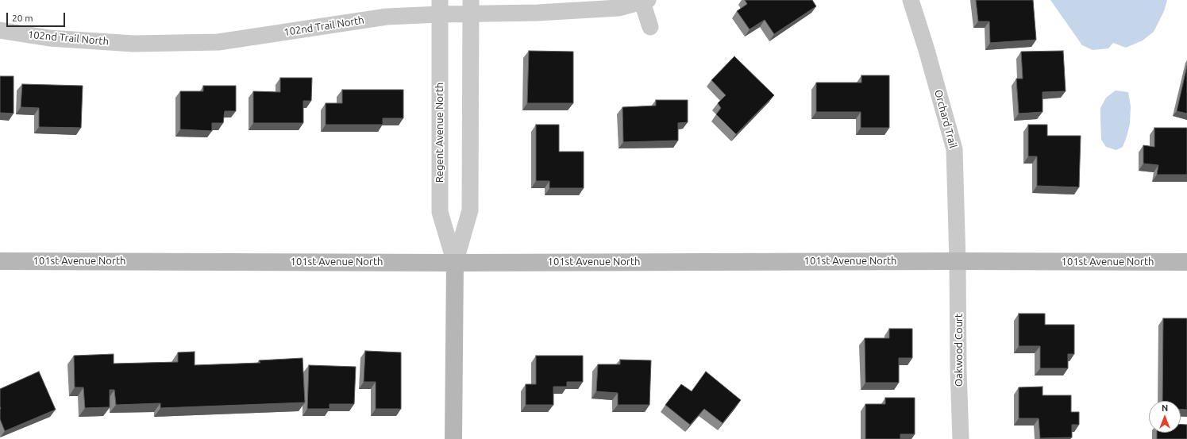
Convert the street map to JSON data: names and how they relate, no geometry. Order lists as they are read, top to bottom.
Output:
{
  "streets": {
    "street": [
      "102nd Trail North",
      "Orchard Trail",
      "Regent Avenue North",
      "101st Avenue North",
      "Oakwood Court"
    ]
  },
  "crossings": [
    ["102nd Trail North", "Regent Avenue North"],
    ["Orchard Trail", "101st Avenue North"],
    ["Orchard Trail", "Oakwood Court"],
    ["Regent Avenue North", "101st Avenue North"],
    ["101st Avenue North", "Oakwood Court"]
  ],
  "scale_bar": "20 m",
  "north": "top"
}
